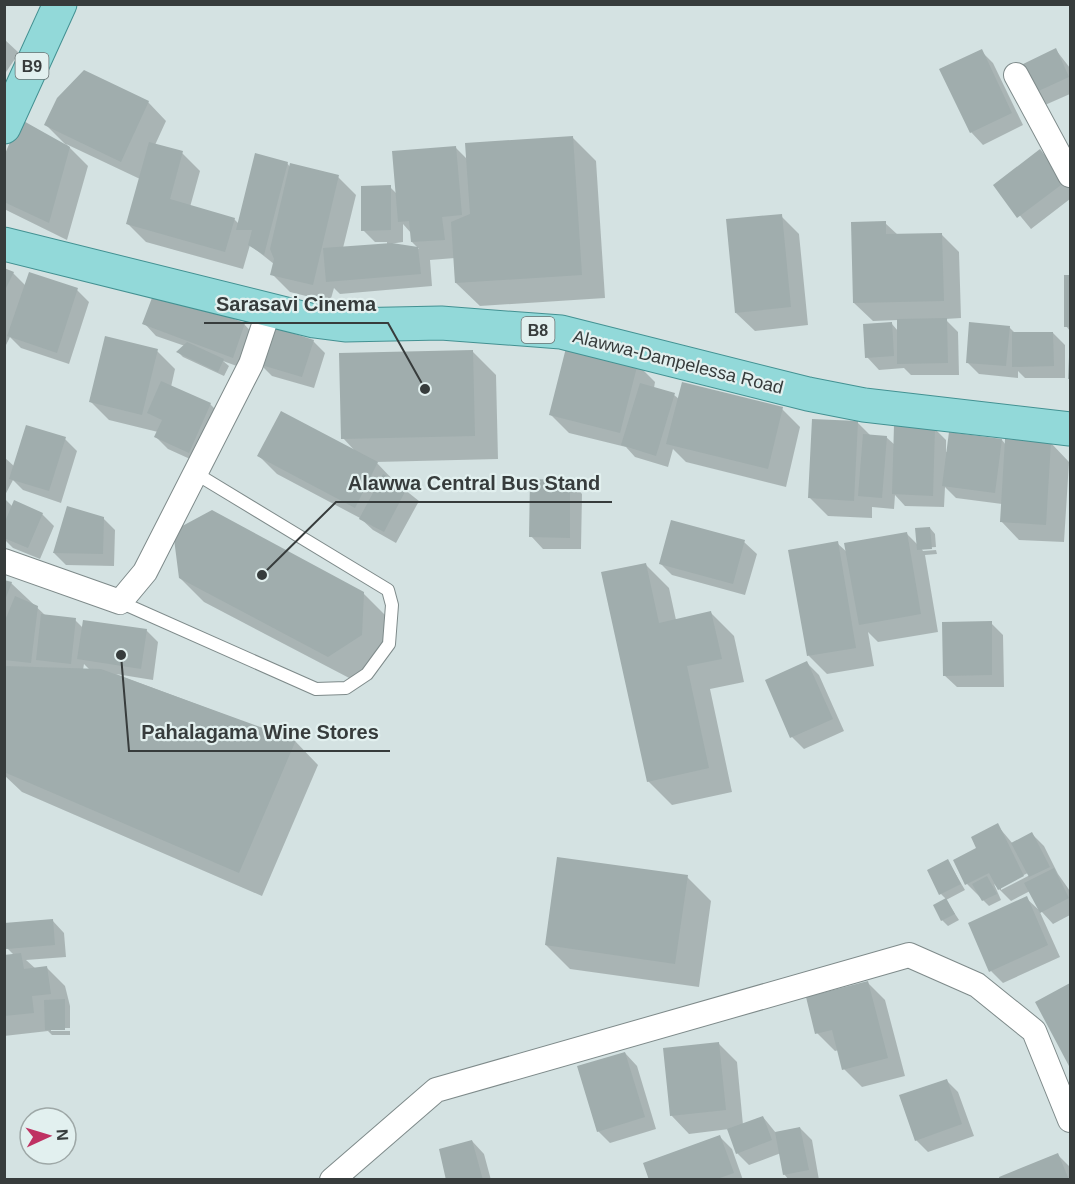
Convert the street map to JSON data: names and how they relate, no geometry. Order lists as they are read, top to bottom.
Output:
{
  "streets": {
    "main road": ["B9", "B8", "Alawwa-Dampelessa Road"]
  },
  "places": ["Sarasavi Cinema", "Alawwa Central Bus Stand", "Pahalagama Wine Stores"],
  "north": "right"
}
